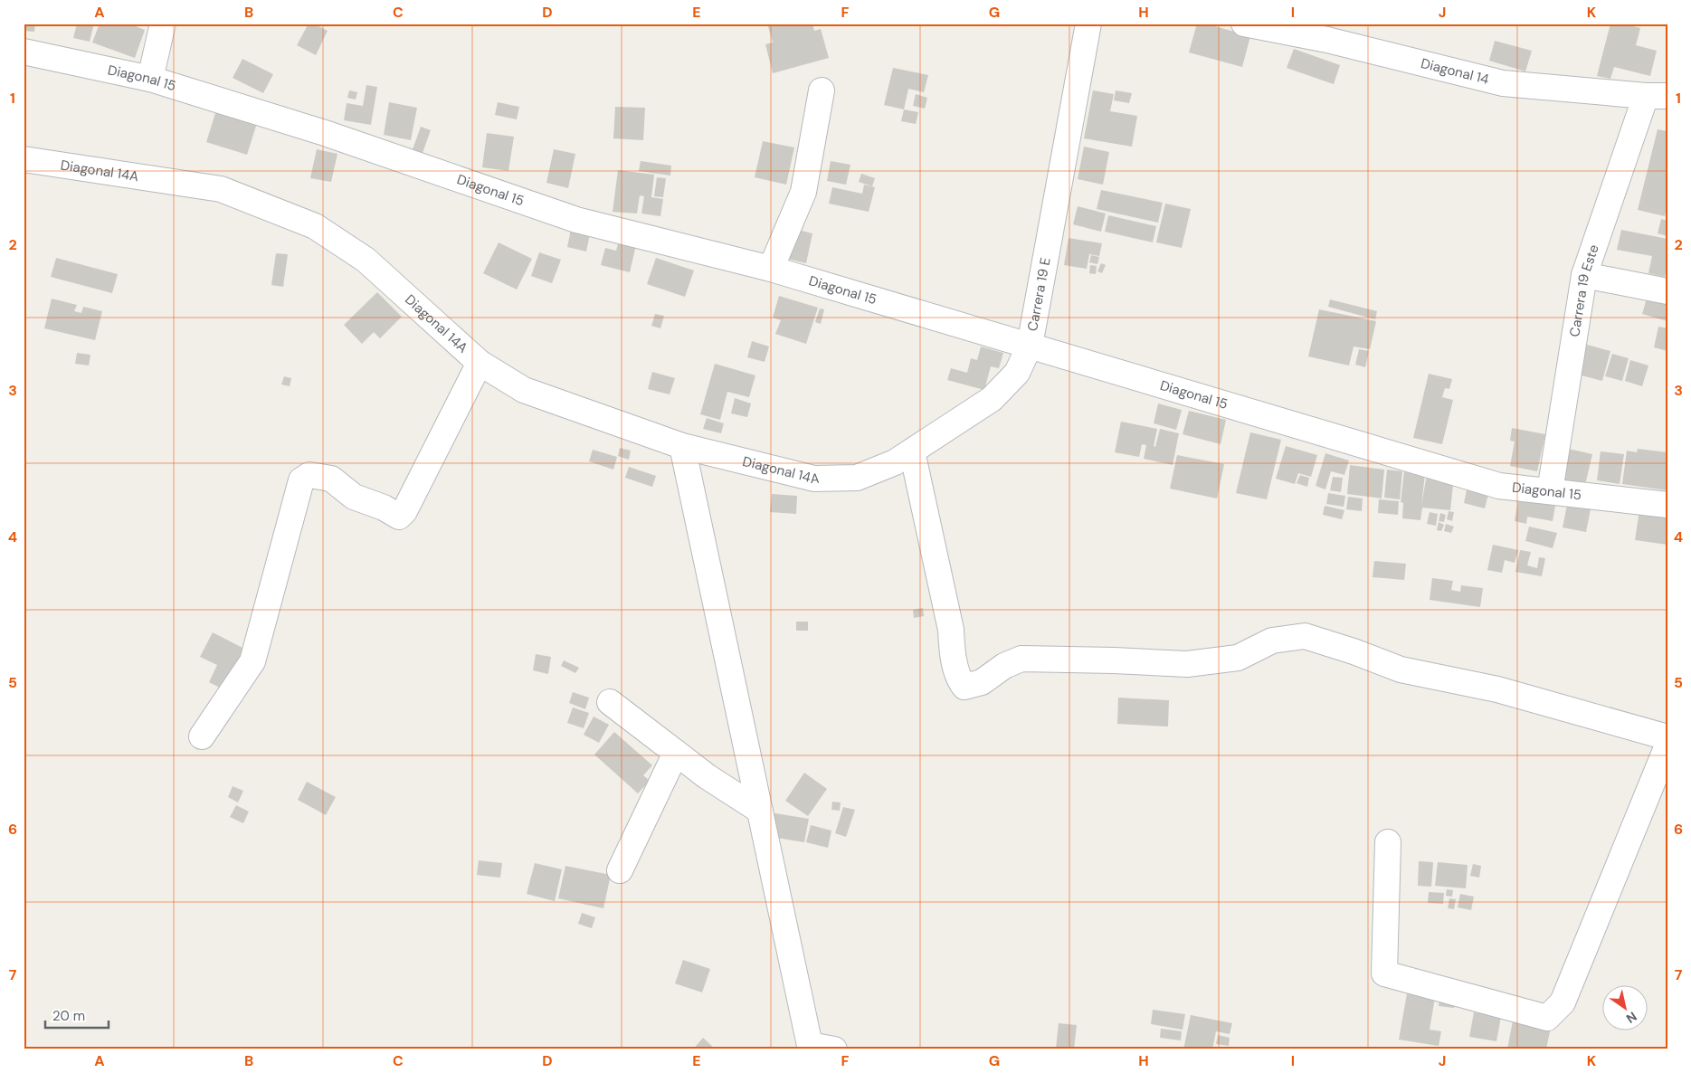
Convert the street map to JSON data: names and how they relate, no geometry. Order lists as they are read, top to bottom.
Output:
{
  "streets": {
    "street": [
      "Diagonal 14",
      "Diagonal 15",
      "Diagonal 14A",
      "Carrera 19 Este",
      "Carrera 19 E"
    ]
  },
  "crossings": [
    ["Diagonal 14", "Carrera 19 Este"],
    ["Diagonal 15", "Carrera 19 Este"],
    ["Diagonal 15", "Carrera 19 E"],
    ["Diagonal 14A", "Carrera 19 E"]
  ],
  "scale_bar": "20 m",
  "north": "bottom right",
  "grid": {
    "columns": [
      "A",
      "B",
      "C",
      "D",
      "E",
      "F",
      "G",
      "H",
      "I",
      "J",
      "K"
    ],
    "rows": [
      "1",
      "2",
      "3",
      "4",
      "5",
      "6",
      "7"
    ]
  }
}
